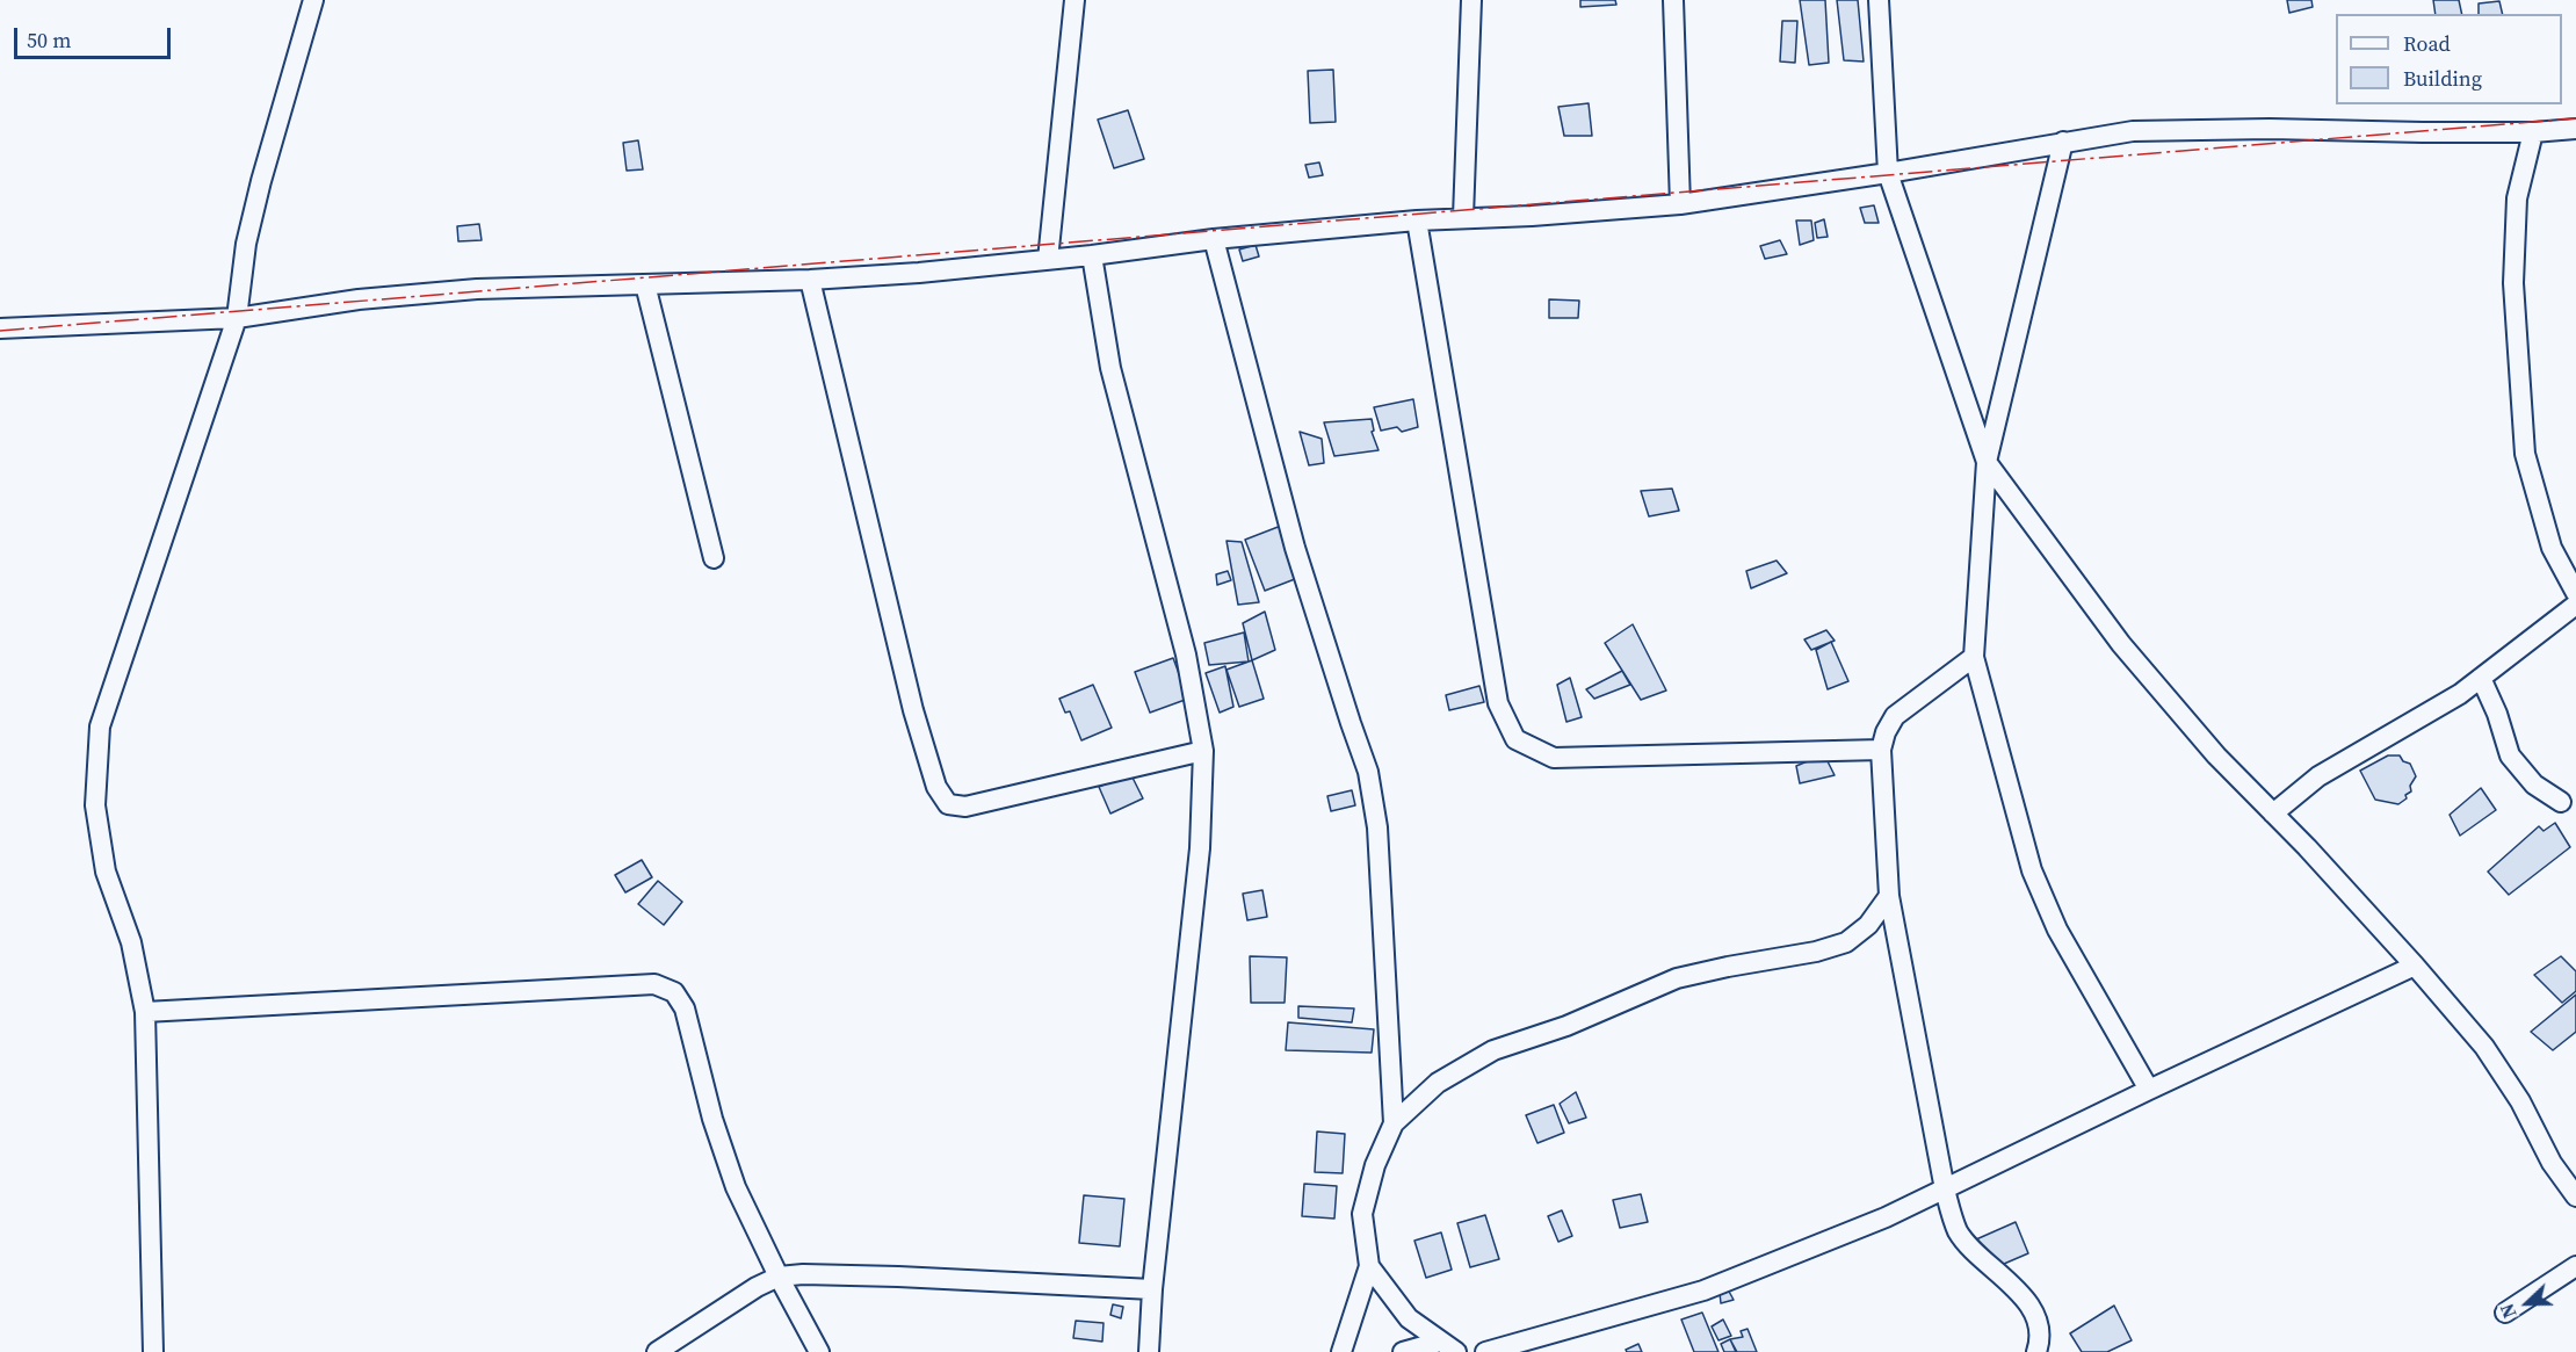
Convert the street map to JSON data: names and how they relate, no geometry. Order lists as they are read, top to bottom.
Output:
{
  "legend": ["Road", "Building"],
  "scale_bar": "50 m",
  "north": "left"
}
